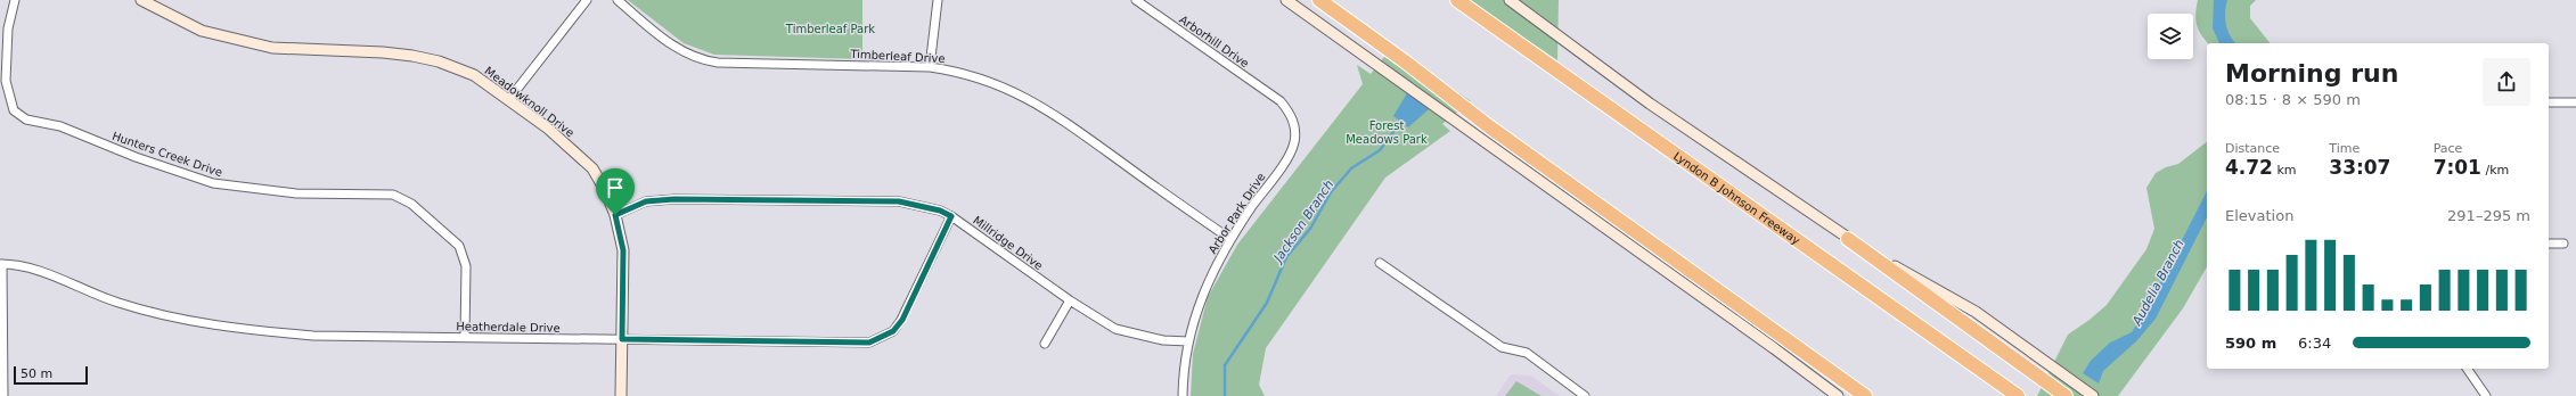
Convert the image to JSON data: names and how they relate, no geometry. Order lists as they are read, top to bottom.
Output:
{
  "streets": {
    "highway": ["Lyndon B Johnson Freeway"],
    "main road": ["Meadowknoll Drive"],
    "street": [
      "Arborhill Drive",
      "Timberleaf Drive",
      "Hunters Creek Drive",
      "Arbor Park Drive",
      "Millridge Drive",
      "Heatherdale Drive"
    ]
  },
  "crossings": [
    ["Arborhill Drive", "Arbor Park Drive"],
    ["Timberleaf Drive", "Arbor Park Drive"],
    ["Meadowknoll Drive", "Millridge Drive"],
    ["Meadowknoll Drive", "Heatherdale Drive"],
    ["Hunters Creek Drive", "Heatherdale Drive"],
    ["Arbor Park Drive", "Millridge Drive"],
    ["Millridge Drive", "Heatherdale Drive"]
  ],
  "water": ["Jackson Branch", "Audelia Branch"],
  "parks": ["Timberleaf Park", "Forest Meadows Park"],
  "scale_bar": "50 m",
  "page": {
    "heading": ["Morning run", "08:15 · 8 × 590 m"],
    "stats": [
      ["Distance", "4.72 km"],
      ["Time", "33:07"],
      ["Pace", "7:01 /km"]
    ],
    "chart": ["Elevation", "291–295 m"],
    "list": [
      {
        "name": "590 m",
        "note": "6:34"
      }
    ],
    "scale": "50 m"
  }
}
